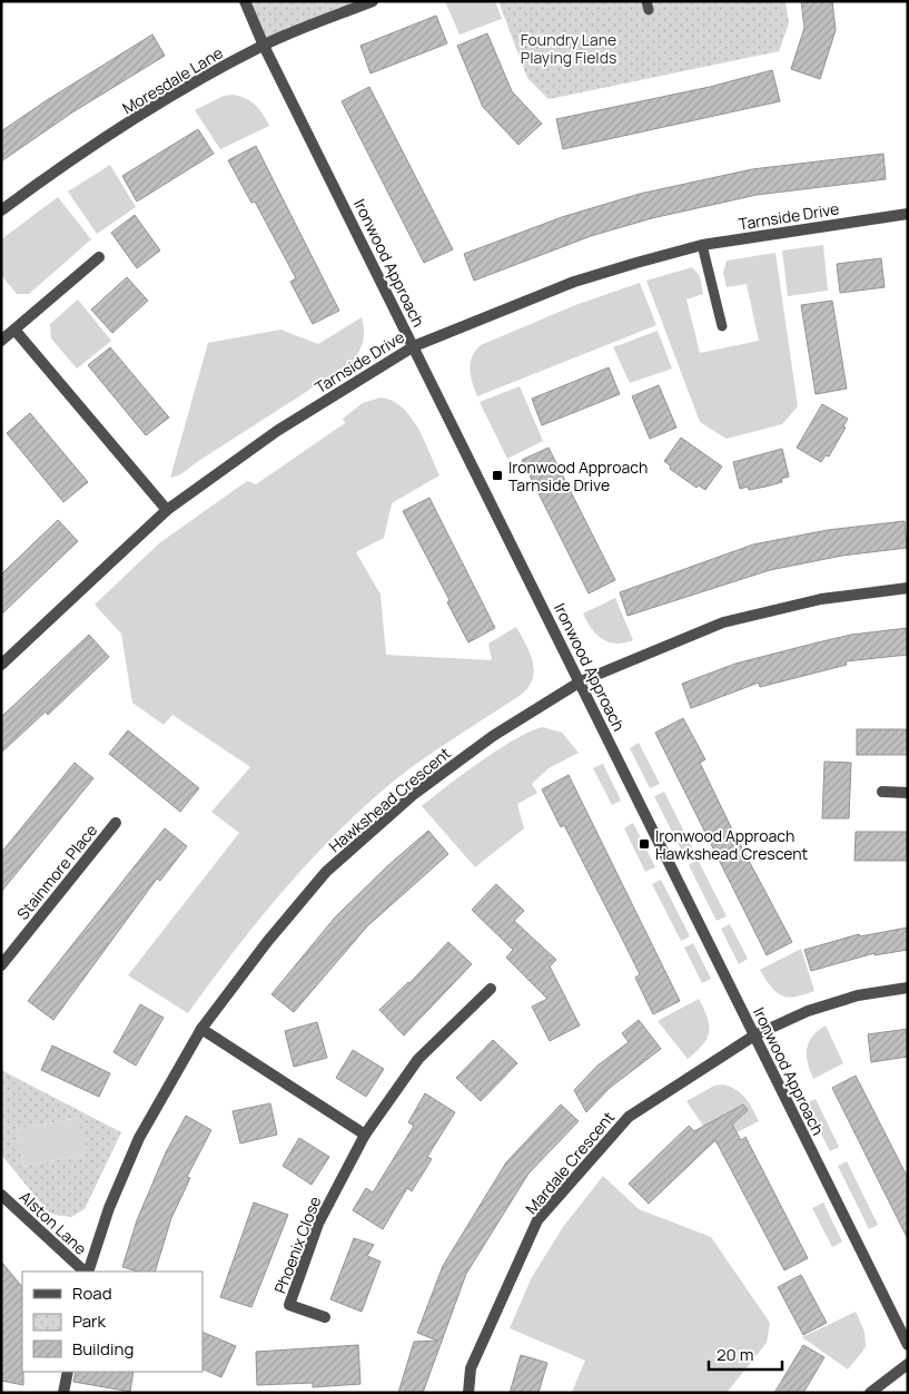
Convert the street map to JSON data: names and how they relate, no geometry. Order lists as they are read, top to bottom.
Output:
{
  "streets": {
    "street": [
      "Moresdale Lane",
      "Tarnside Drive",
      "Ironwood Approach",
      "Hawkshead Crescent",
      "Stainmore Place",
      "Mardale Crescent",
      "Alston Lane",
      "Phoenix Close"
    ]
  },
  "crossings": [
    ["Moresdale Lane", "Ironwood Approach"],
    ["Tarnside Drive", "Ironwood Approach"],
    ["Ironwood Approach", "Hawkshead Crescent"],
    ["Ironwood Approach", "Mardale Crescent"]
  ],
  "parks": ["Foundry Lane Playing Fields"],
  "places": {
    "transit": ["Ironwood Approach Tarnside Drive", "Ironwood Approach Hawkshead Crescent"]
  },
  "legend": ["Road", "Park", "Building"],
  "scale_bar": "20 m"
}
